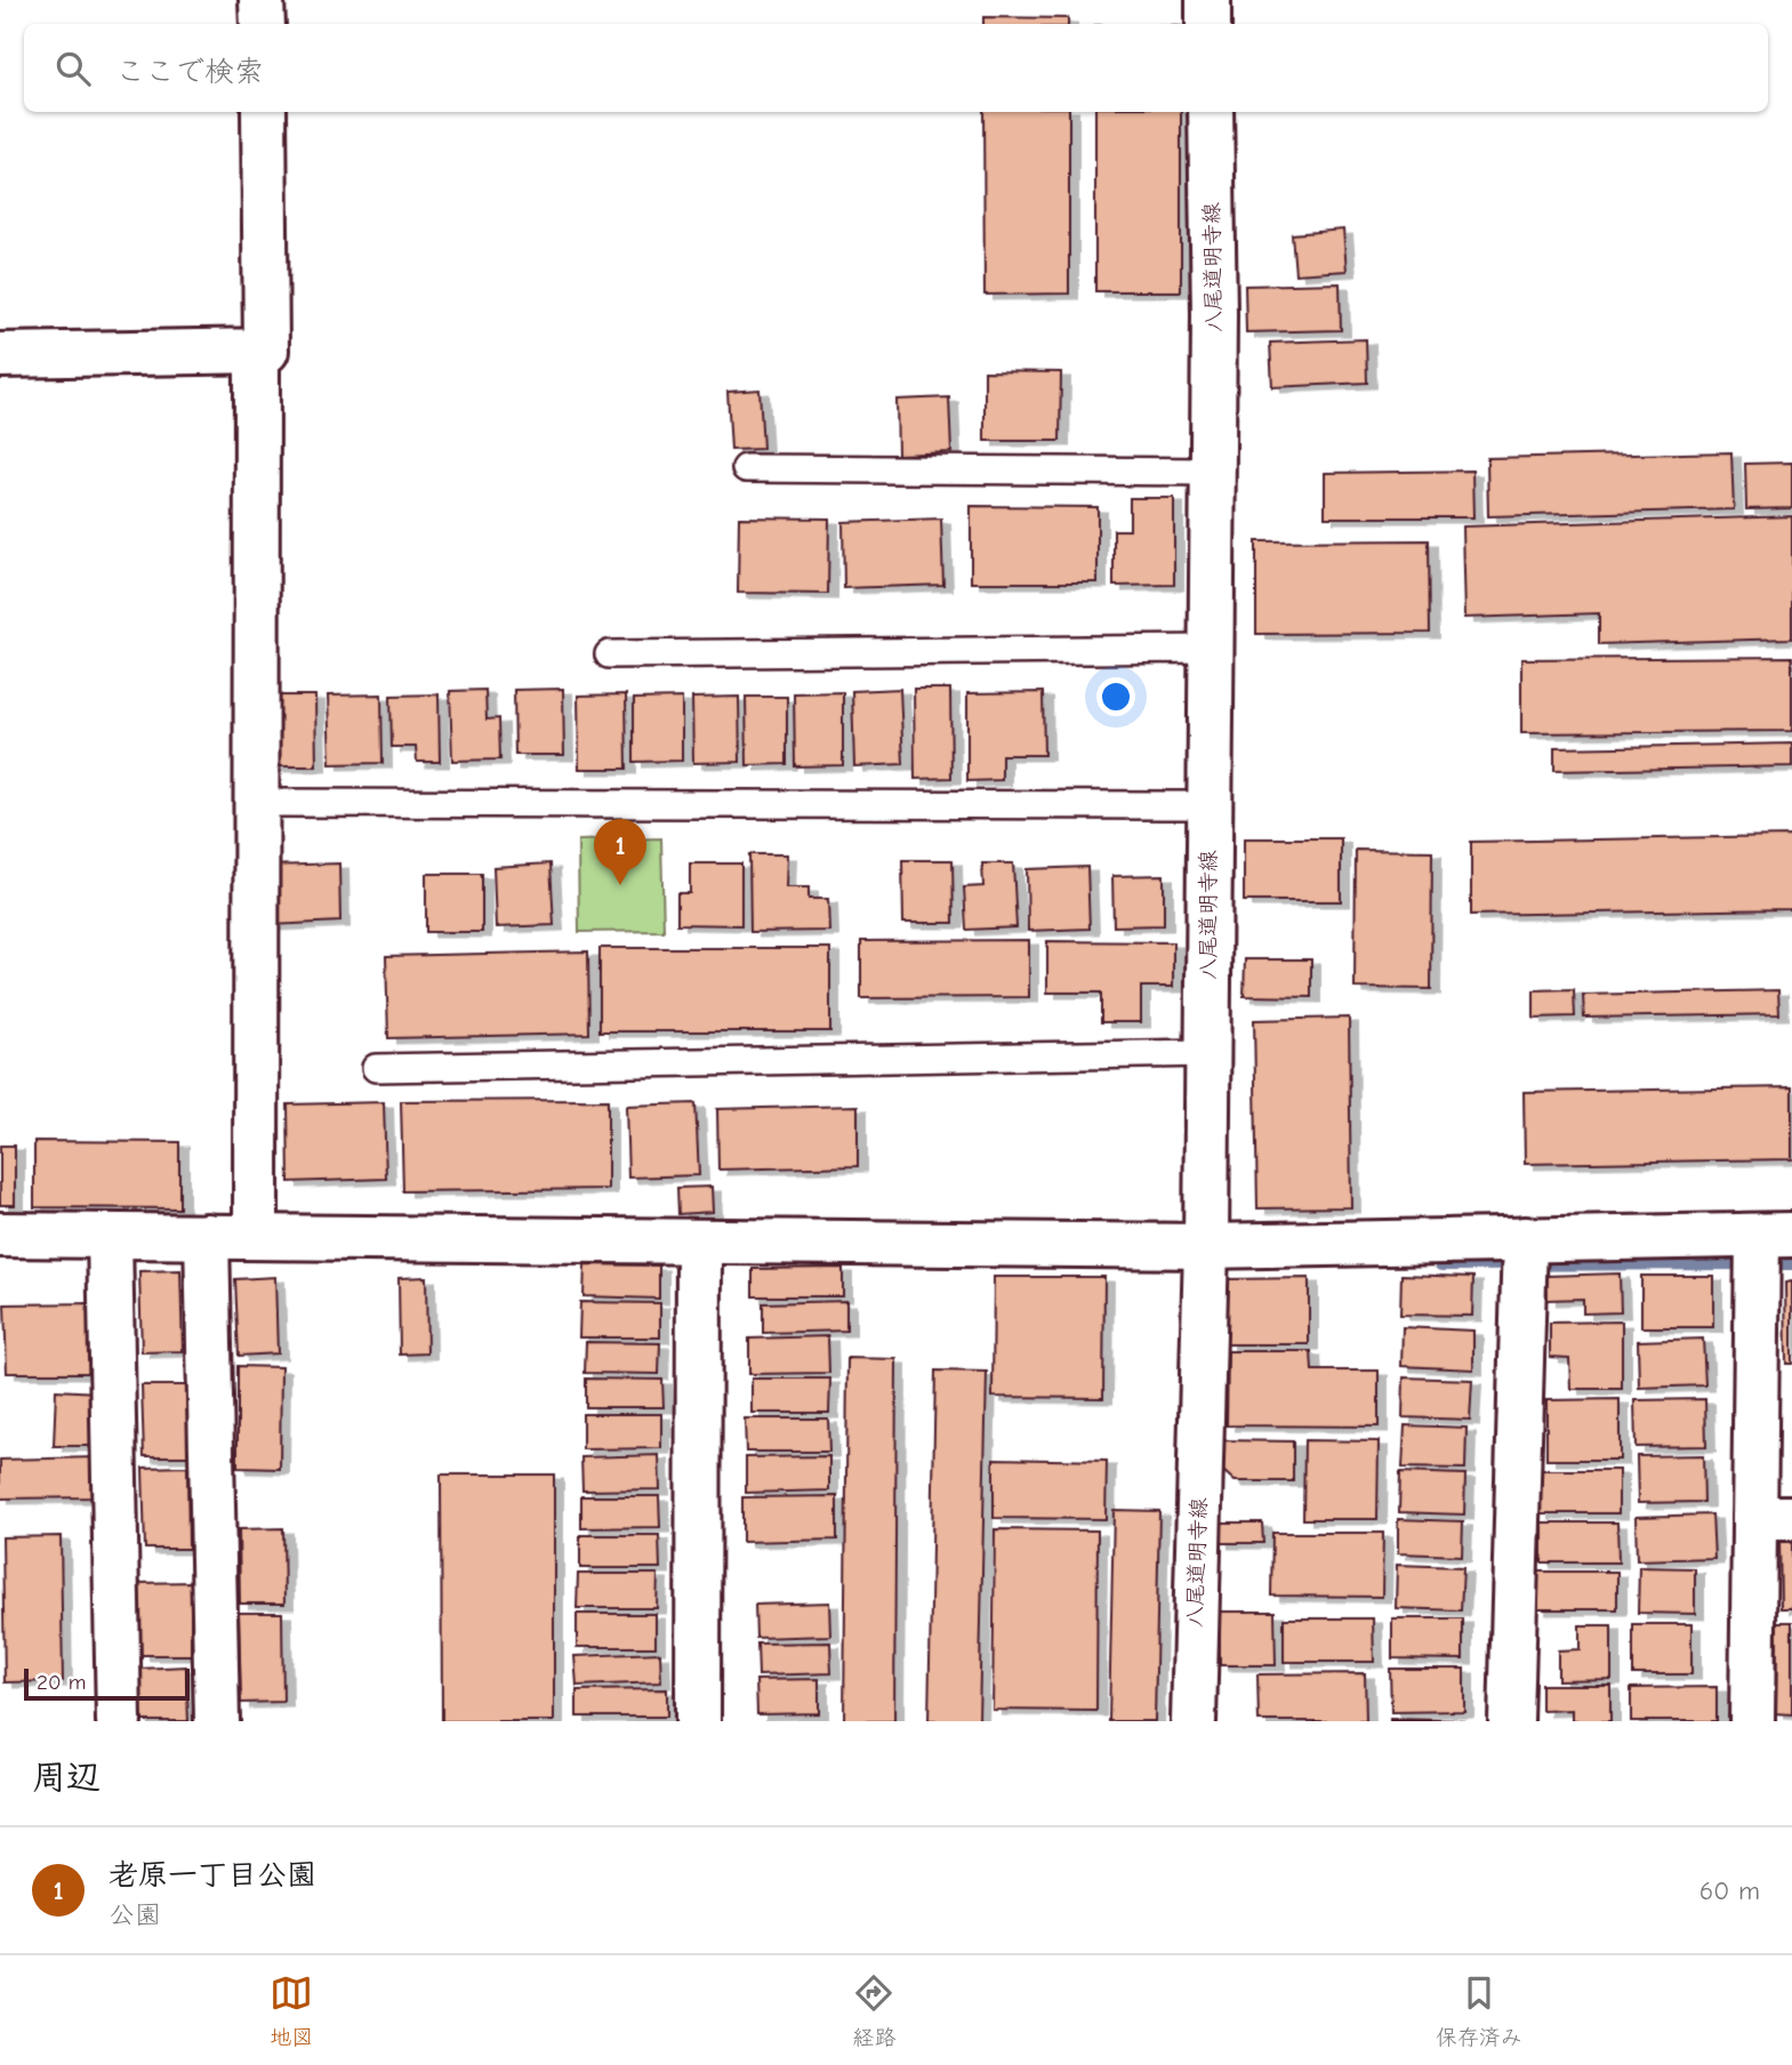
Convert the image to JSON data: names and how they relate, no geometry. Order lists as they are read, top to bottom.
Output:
{
  "streets": {
    "street": ["八尾道明寺線"]
  },
  "scale_bar": "20 m",
  "page": {
    "search": "ここで検索",
    "pins": "1",
    "scale": "20 m",
    "heading": "周辺",
    "list": [
      {
        "mark": "1",
        "name": "老原一丁目公園",
        "note": "公園",
        "value": "60 m"
      }
    ],
    "nav": ["地図", "経路", "保存済み"]
  }
}
